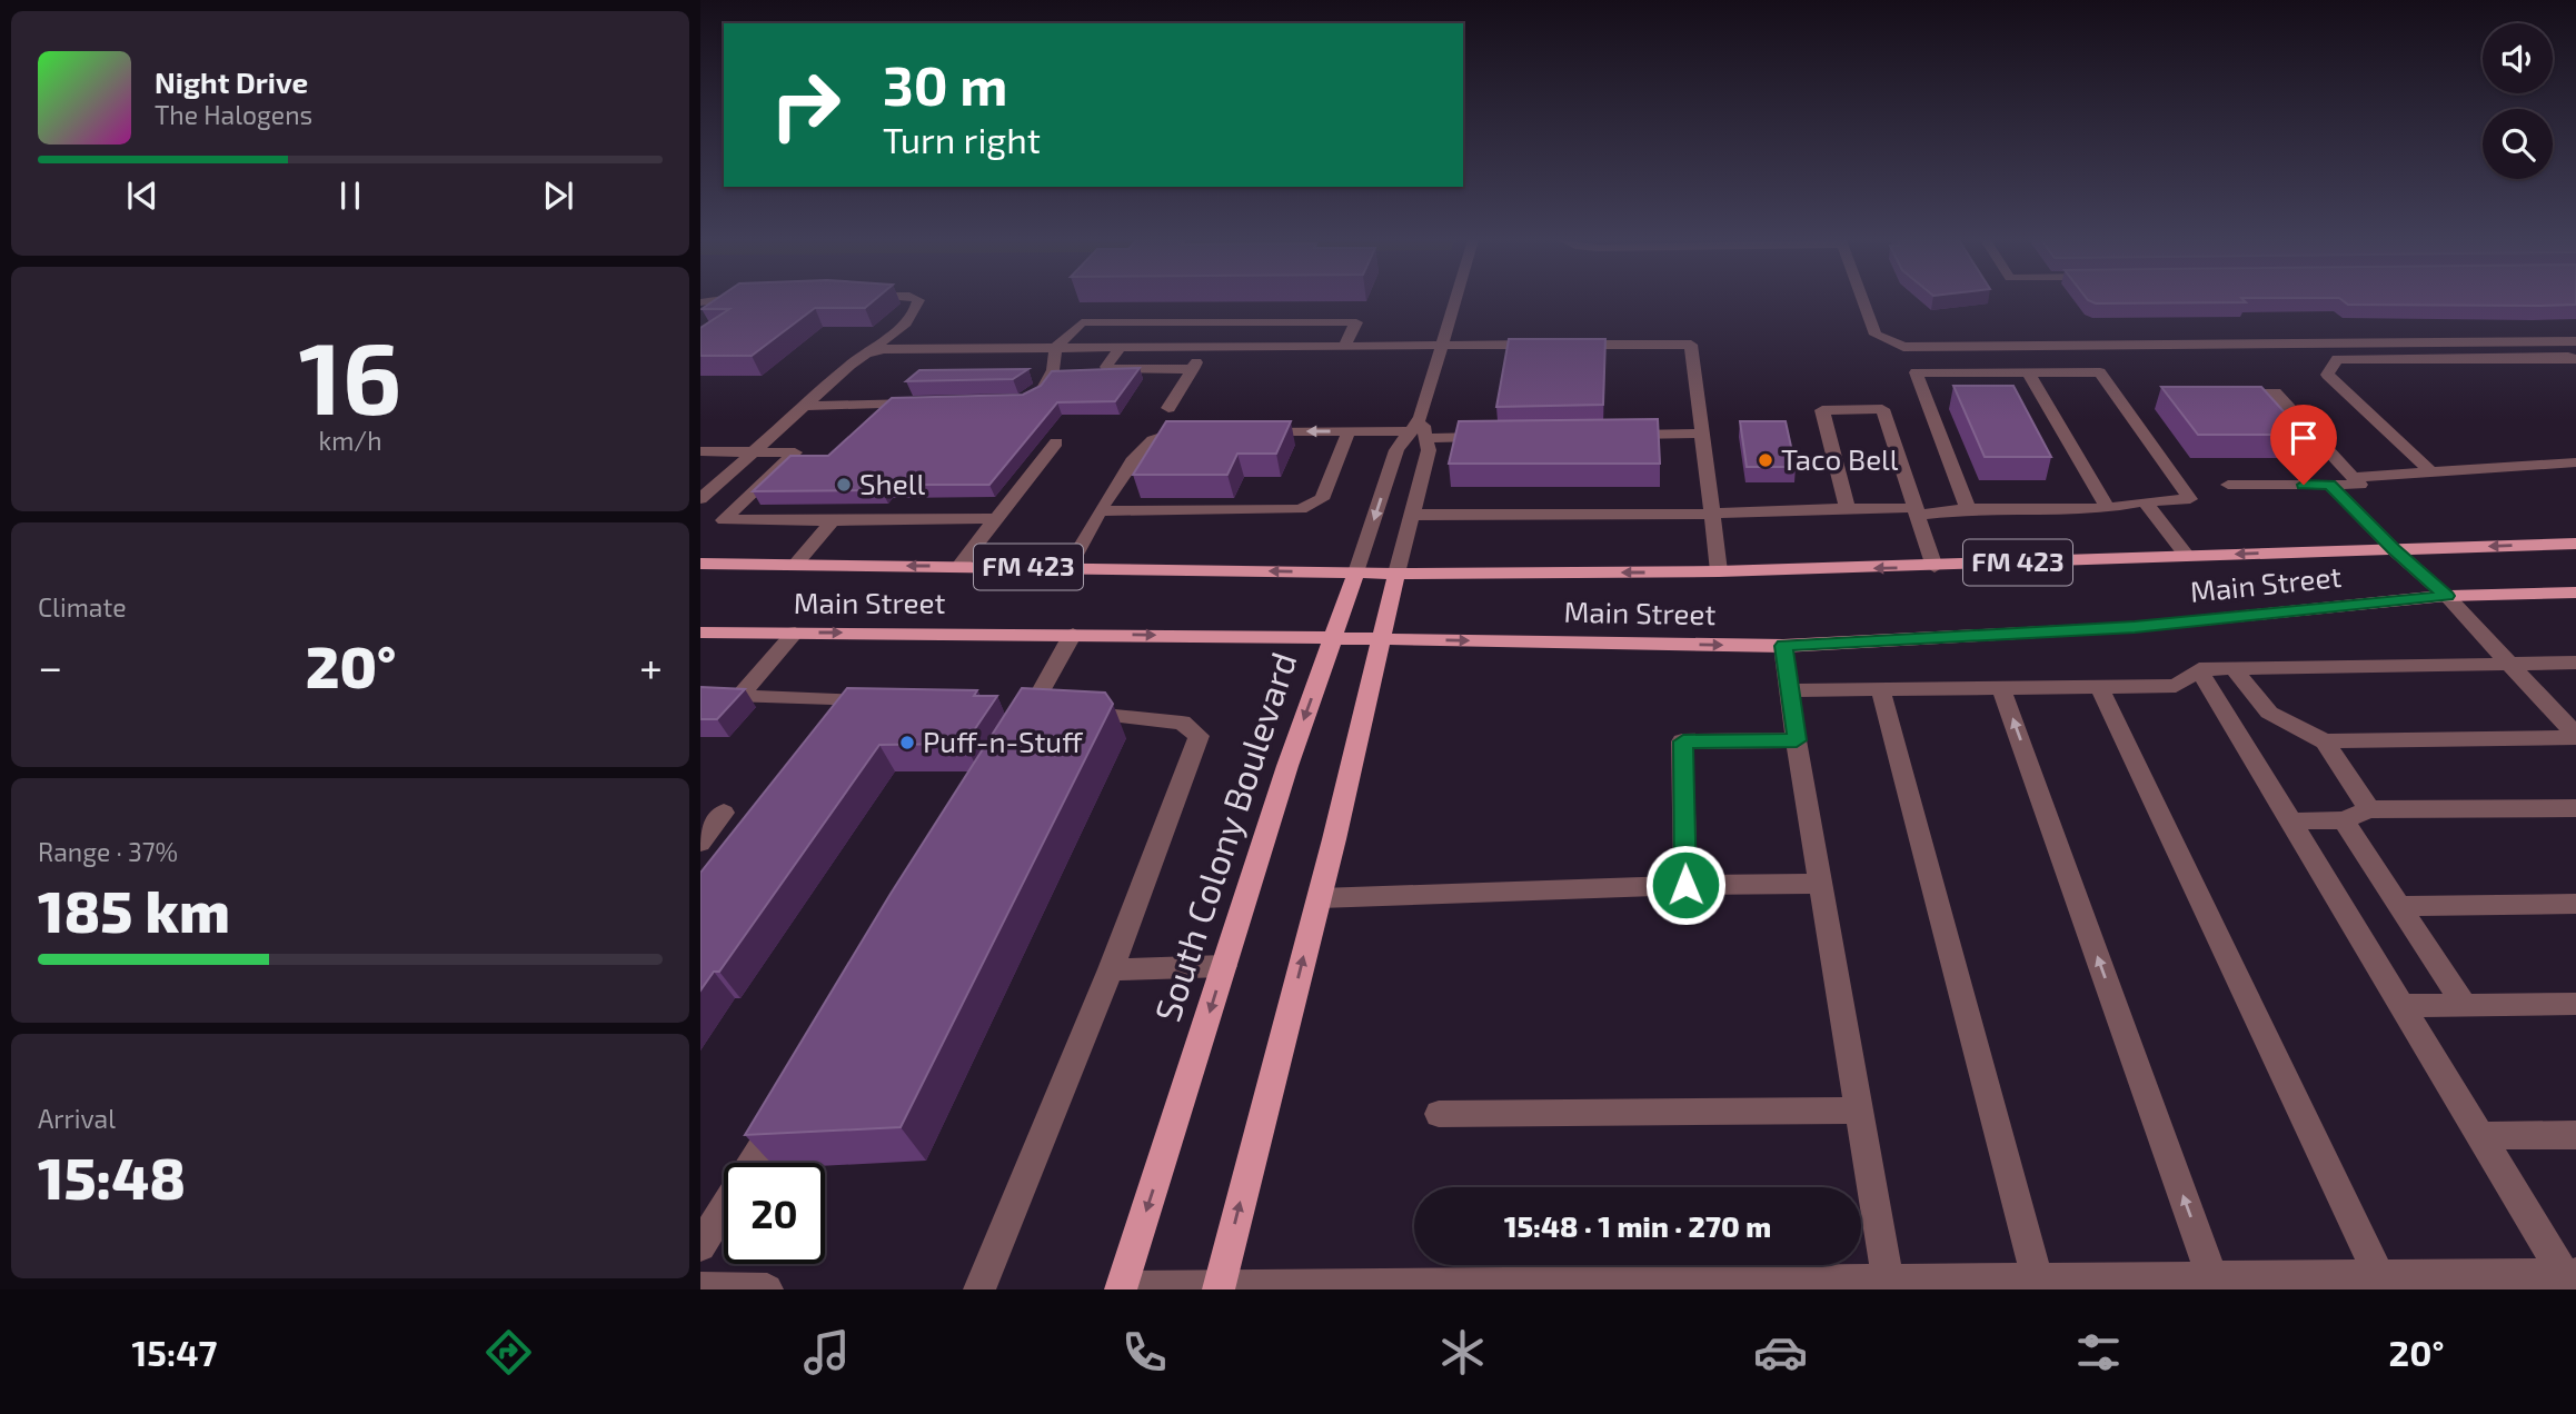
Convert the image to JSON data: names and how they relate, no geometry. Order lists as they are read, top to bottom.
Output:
{
  "streets": {
    "main road": ["FM 423", "Main Street", "South Colony Boulevard"]
  },
  "crossings": [
    ["Main Street", "South Colony Boulevard"]
  ],
  "places": ["Taco Bell", "Shell", "Puff-n-Stuff"],
  "page": {
    "turn": ["30 m", "Turn right"],
    "song": ["Night Drive", "The Halogens"],
    "tile": [
      ["16", "km/h"],
      "Climate",
      ["Range · 37%", "185 km"],
      ["Arrival", "15:48"]
    ],
    "heat": ["−", "20°", "+"],
    "limit": "20",
    "trip": "15:48 · 1 min · 270 m",
    "tabs": ["15:47", "20°"]
  }
}
